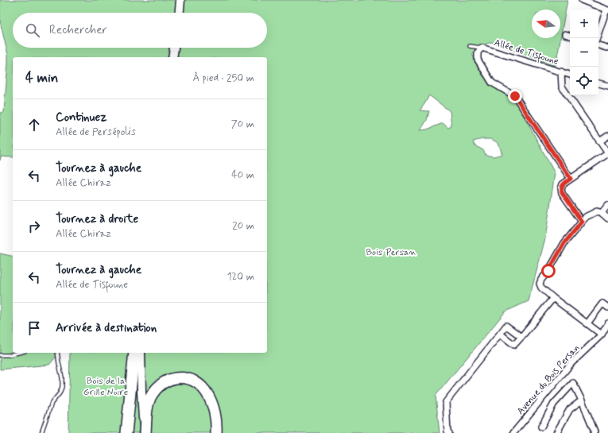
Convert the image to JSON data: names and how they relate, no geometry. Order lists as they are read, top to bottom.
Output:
{
  "streets": {
    "street": ["Allée de Tisfoune", "Avenue du Bois Persan"]
  },
  "parks": ["Bois Persan", "Bois de la Grille Noire"],
  "north": "left",
  "page": {
    "map_buttons": ["+", "−"],
    "search": "Rechercher",
    "heading": ["4 min", "À pied · 250 m"],
    "list": [
      ["Continuez", "Allée de Persépolis", "70 m"],
      ["Tournez à gauche", "Allée Chiraz", "40 m"],
      ["Tournez à droite", "Allée Chiraz", "20 m"],
      ["Tournez à gauche", "Allée de Tisfoune", "120 m"],
      "Arrivée à destination"
    ]
  }
}
